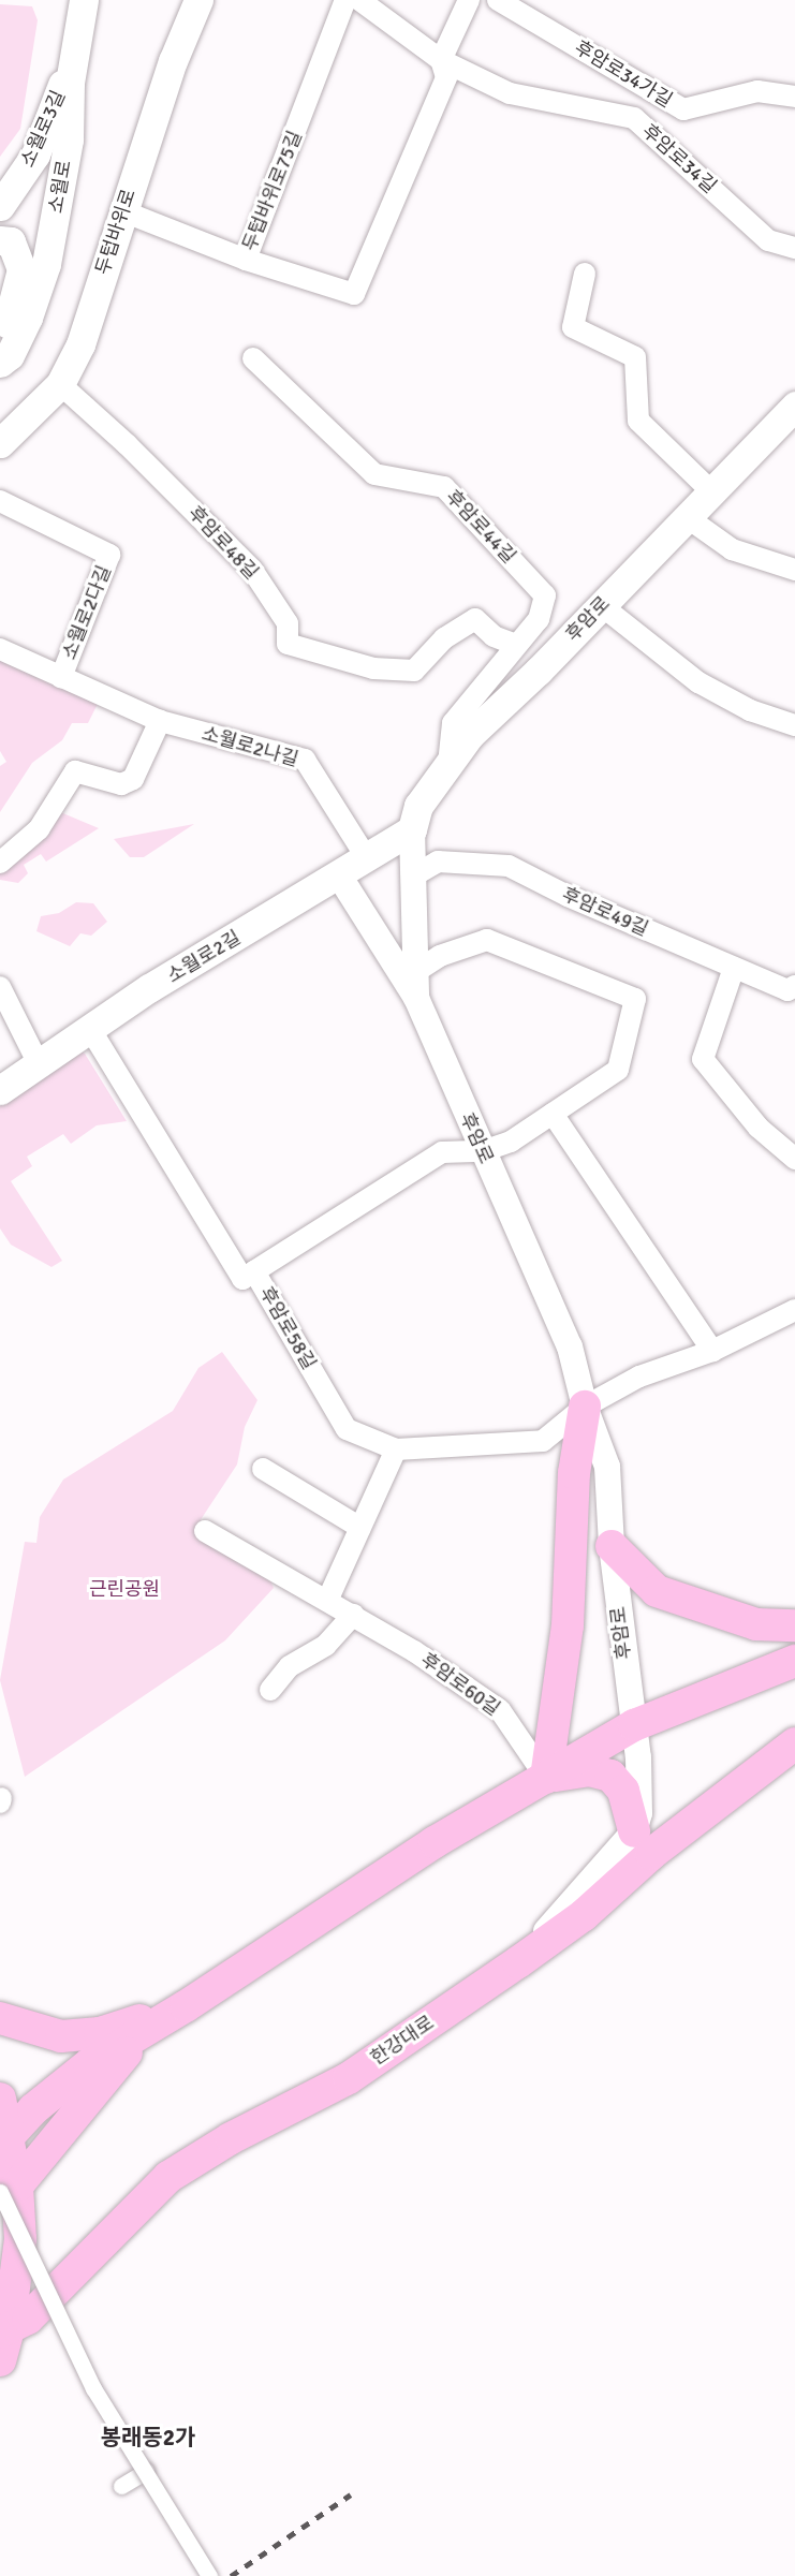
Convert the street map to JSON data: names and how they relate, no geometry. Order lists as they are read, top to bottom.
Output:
{
  "streets": {
    "main road": [
      "소월로3길",
      "소월로",
      "두텁바위로",
      "후암로",
      "소월로2길",
      "한강대로"
    ],
    "street": [
      "후암로34가길",
      "후암로34길",
      "두텁바위로75길",
      "후암로44길",
      "후암로48길",
      "소월로2다길",
      "소월로2나길",
      "후암로49길",
      "후암로58길",
      "후암로60길"
    ]
  },
  "crossings": [
    ["두텁바위로75길", "두텁바위로"],
    ["두텁바위로", "후암로48길"],
    ["후암로44길", "후암로48길"],
    ["후암로44길", "후암로"],
    ["소월로2다길", "소월로2나길"],
    ["후암로", "후암로49길"],
    ["후암로", "소월로2길"],
    ["후암로", "후암로58길"],
    ["소월로2나길", "소월로2길"],
    ["소월로2길", "후암로58길"]
  ],
  "districts": ["봉래동2가"],
  "parks": ["근린공원"]
}
